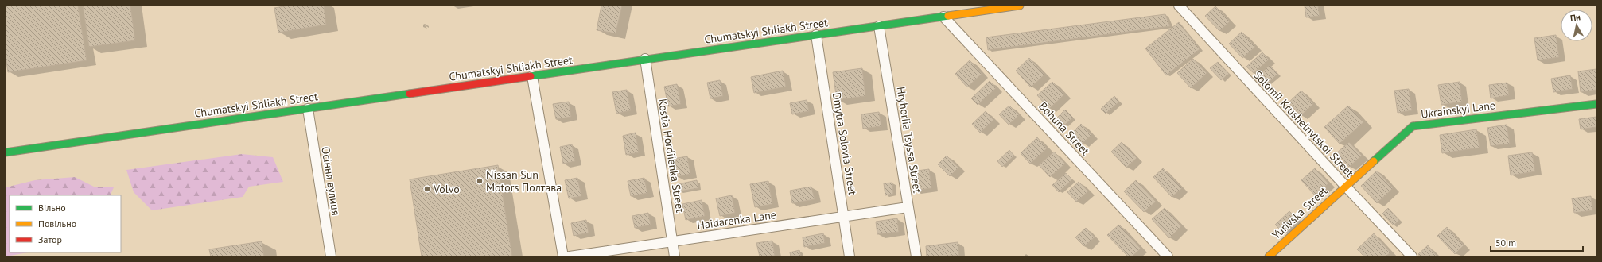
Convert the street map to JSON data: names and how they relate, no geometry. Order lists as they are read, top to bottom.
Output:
{
  "streets": {
    "main road": ["Chumatskyi Shliakh Street", "Ukrainskyi Lane", "Yurivska Street"],
    "street": [
      "Solomii Krushelnytskoi Street",
      "Bohuna Street",
      "Hryhoriia Tsyssa Street",
      "Dmytra Solovia Street",
      "Kostia Hordiienka Street",
      "Осіння вулиця",
      "Haidarenka Lane"
    ]
  },
  "crossings": [
    ["Chumatskyi Shliakh Street", "Bohuna Street"],
    ["Chumatskyi Shliakh Street", "Hryhoriia Tsyssa Street"],
    ["Chumatskyi Shliakh Street", "Dmytra Solovia Street"],
    ["Chumatskyi Shliakh Street", "Kostia Hordiienka Street"],
    ["Chumatskyi Shliakh Street", "Осіння вулиця"],
    ["Ukrainskyi Lane", "Solomii Krushelnytskoi Street"],
    ["Ukrainskyi Lane", "Yurivska Street"],
    ["Solomii Krushelnytskoi Street", "Yurivska Street"],
    ["Hryhoriia Tsyssa Street", "Haidarenka Lane"],
    ["Dmytra Solovia Street", "Haidarenka Lane"],
    ["Kostia Hordiienka Street", "Haidarenka Lane"]
  ],
  "places": ["Nissan Sun Motors Полтава", "Volvo"],
  "legend": ["Вільно", "Повільно", "Затор"],
  "scale_bar": "50 m",
  "north": "top"
}
